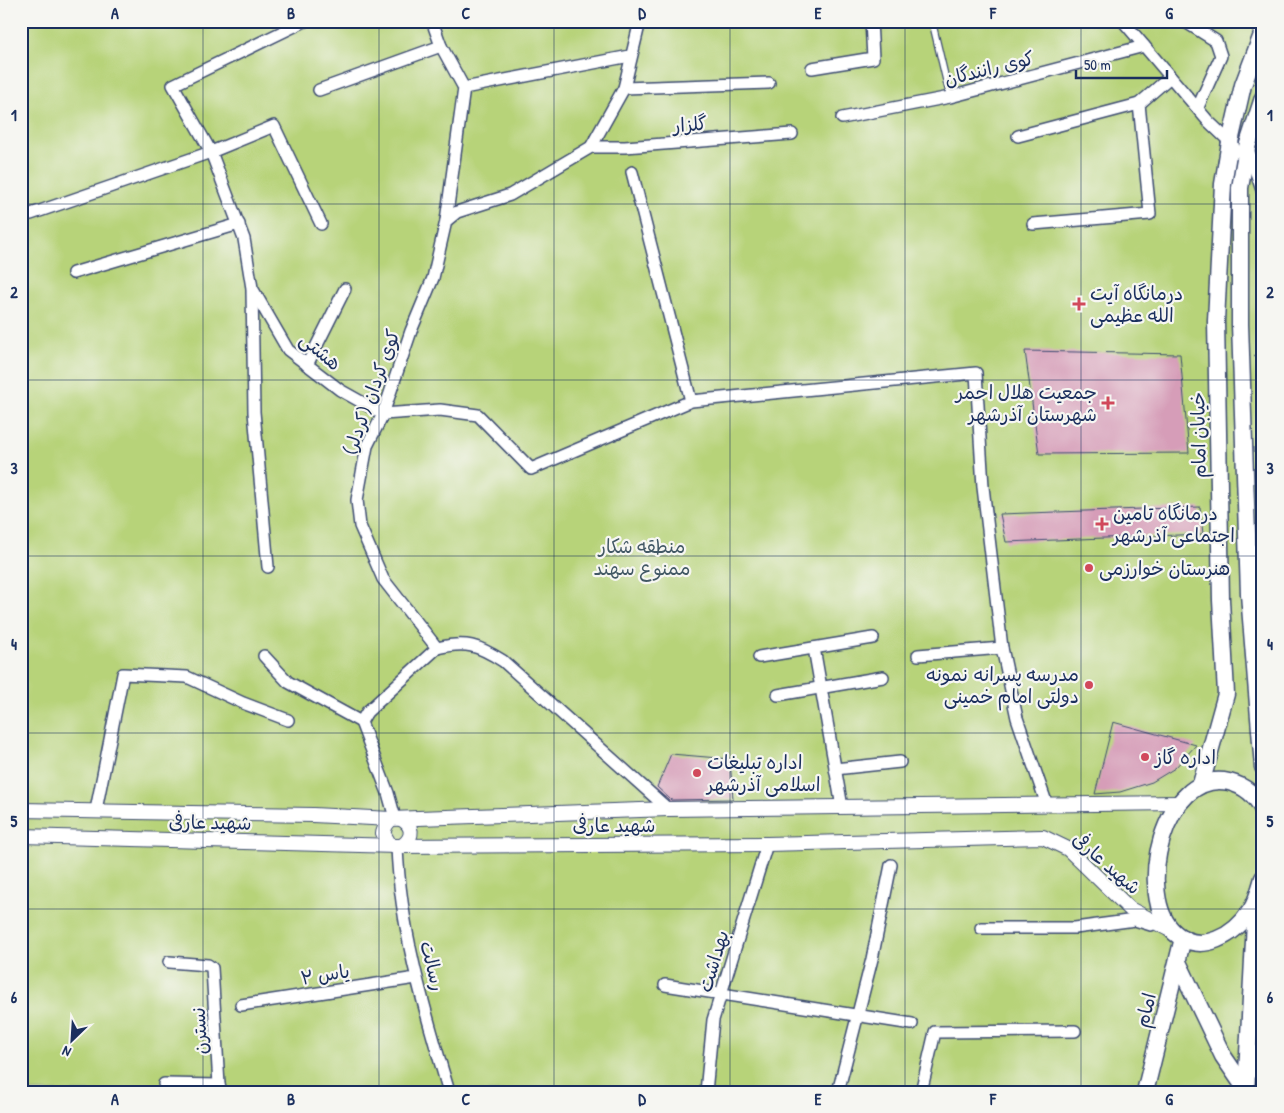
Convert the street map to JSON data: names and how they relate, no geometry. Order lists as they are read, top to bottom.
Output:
{
  "streets": {
    "main road": ["خیابان امام", "امام"],
    "street": [
      "کوی رانندگان",
      "گلزار",
      "هشتی",
      "کوی کردان (کردلر)",
      "شهید عارفی",
      "بهداشت",
      "رسالت",
      "یاس ۲",
      "نسترن"
    ]
  },
  "crossings": [
    ["هشتی", "کوی کردان (کردلر)"],
    ["شهید عارفی", "بهداشت"],
    ["شهید عارفی", "رسالت"],
    ["شهید عارفی", "امام"],
    ["رسالت", "یاس ۲"]
  ],
  "parks": ["منطقه شکار ممنوع سهند"],
  "places": {
    "health": ["درمانگاه آیت الله عظیمی", "جمعیت هلال احمر شهرستان آذرشهر", "درمانگاه تامین اجتماعی آذرشهر"],
    "other": [
      "هنرستان خوارزمی",
      "مدرسه پسرانه نمونه دولتی امام خمینی",
      "اداره گاز",
      "اداره تبلیغات اسلامی آذرشهر"
    ]
  },
  "scale_bar": "50 m",
  "north": "bottom left",
  "grid": {
    "columns": [
      "A",
      "B",
      "C",
      "D",
      "E",
      "F",
      "G"
    ],
    "rows": [
      "1",
      "2",
      "3",
      "4",
      "5",
      "6"
    ]
  }
}
